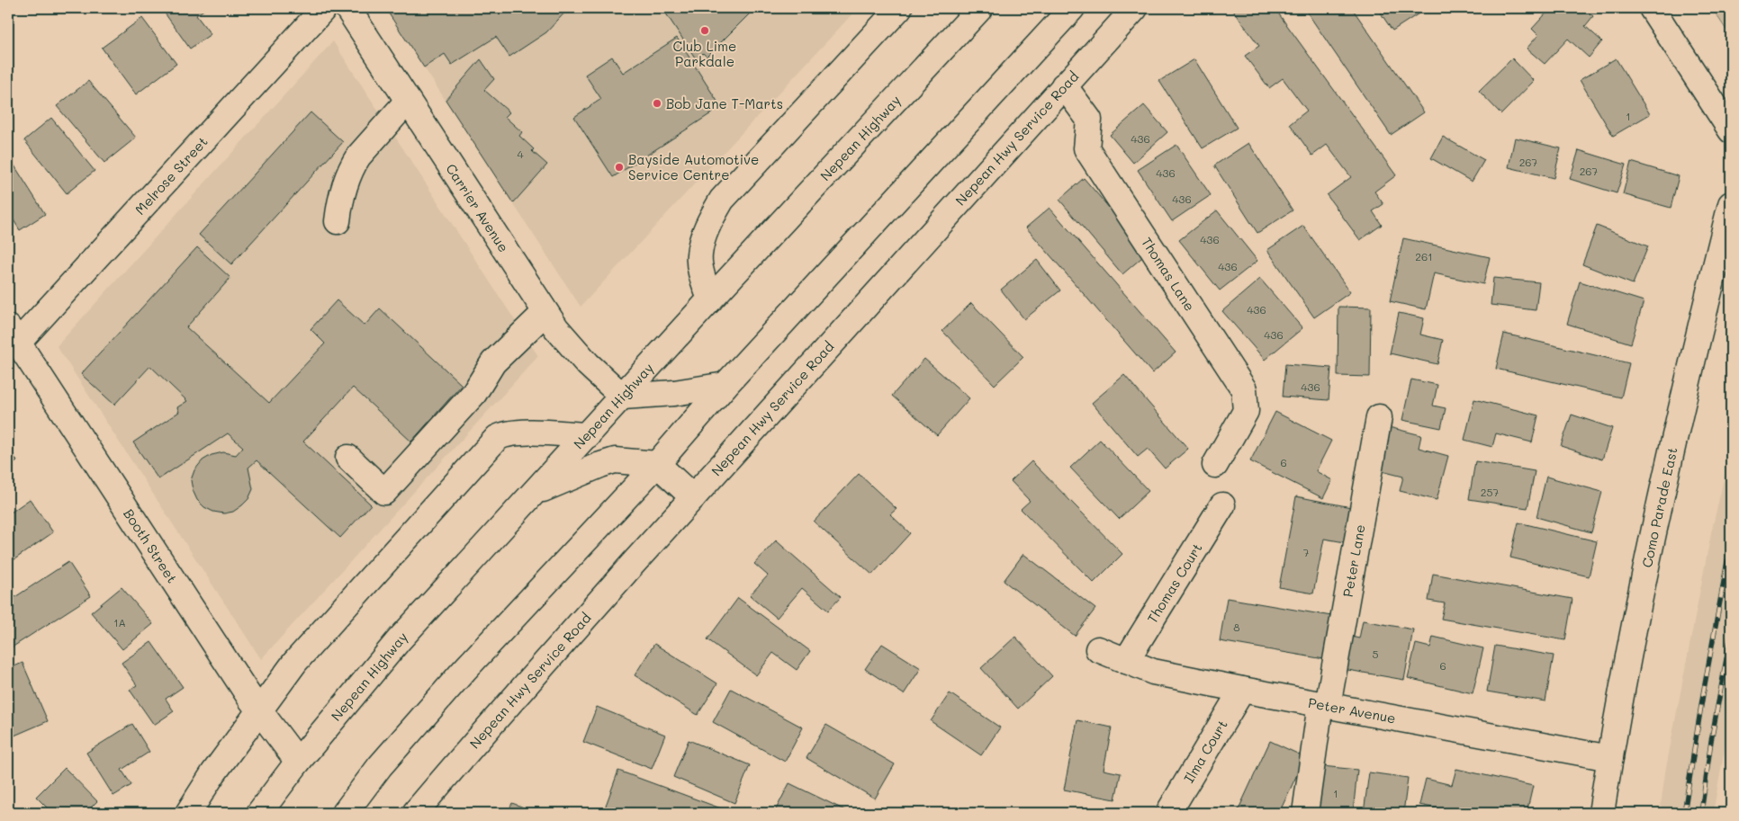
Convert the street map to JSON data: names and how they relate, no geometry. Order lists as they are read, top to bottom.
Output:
{
  "streets": {
    "main road": [
      "Nepean Highway",
      "Nepean Hwy Service Road",
      "Melrose Street",
      "Carrier Avenue",
      "Thomas Lane",
      "Como Parade East",
      "Booth Street",
      "Peter Lane",
      "Thomas Court",
      "Peter Avenue",
      "Ilma Court"
    ]
  },
  "crossings": [
    ["Nepean Highway", "Carrier Avenue"],
    ["Nepean Highway", "Booth Street"],
    ["Nepean Hwy Service Road", "Thomas Lane"],
    ["Melrose Street", "Booth Street"],
    ["Como Parade East", "Peter Avenue"],
    ["Peter Lane", "Peter Avenue"],
    ["Thomas Court", "Peter Avenue"],
    ["Peter Avenue", "Ilma Court"]
  ],
  "places": ["Club Lime Parkdale", "Bob Jane T-Marts", "Bayside Automotive Service Centre"],
  "house_numbers": [
    "1",
    "436",
    "4",
    "267",
    "267",
    "436",
    "436",
    "436",
    "261",
    "436",
    "436",
    "436",
    "436",
    "6",
    "257",
    "7",
    "1A",
    "8",
    "5",
    "6",
    "1"
  ]
}
